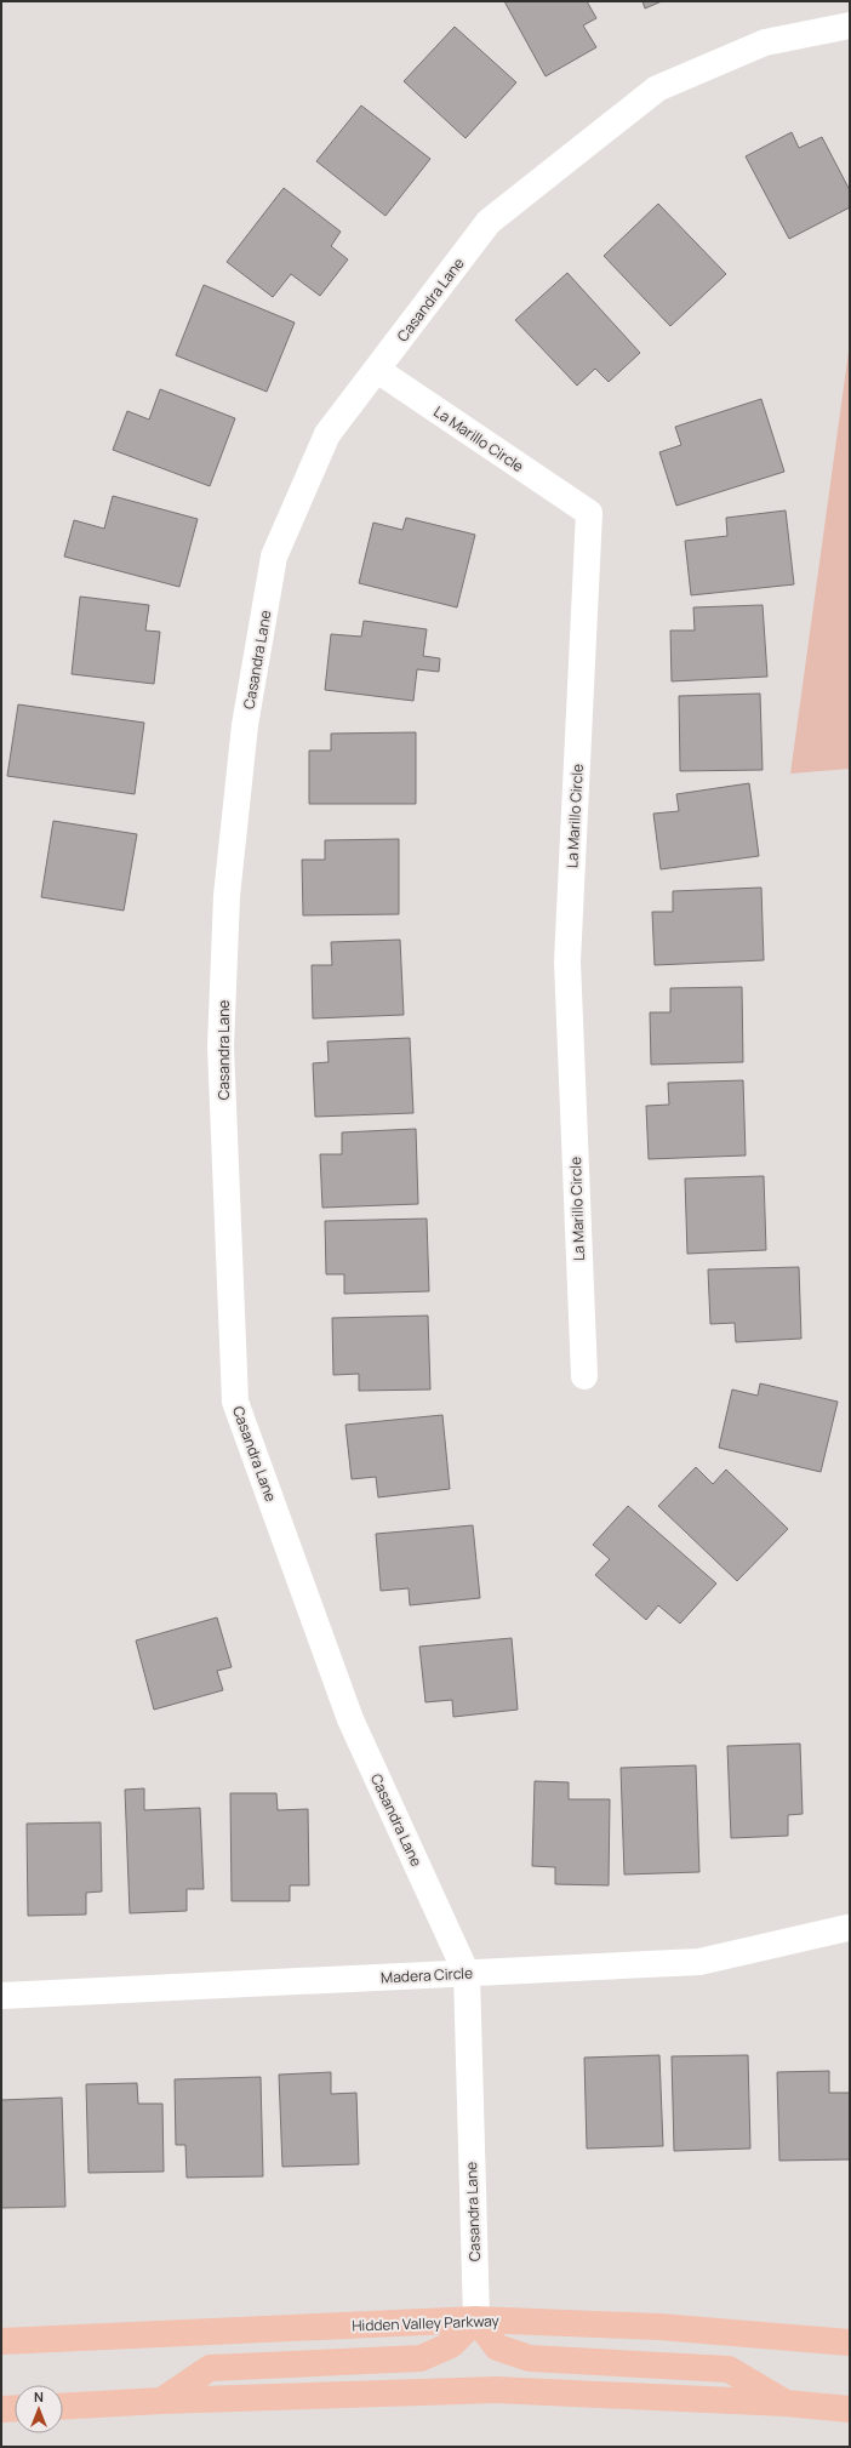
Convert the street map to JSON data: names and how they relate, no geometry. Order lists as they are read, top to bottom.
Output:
{
  "streets": {
    "main road": ["Hidden Valley Parkway"],
    "street": ["Casandra Lane", "La Marillo Circle", "Madera Circle"]
  },
  "crossings": [
    ["Casandra Lane", "La Marillo Circle"],
    ["Casandra Lane", "Madera Circle"],
    ["Casandra Lane", "Hidden Valley Parkway"]
  ],
  "north": "top"
}
